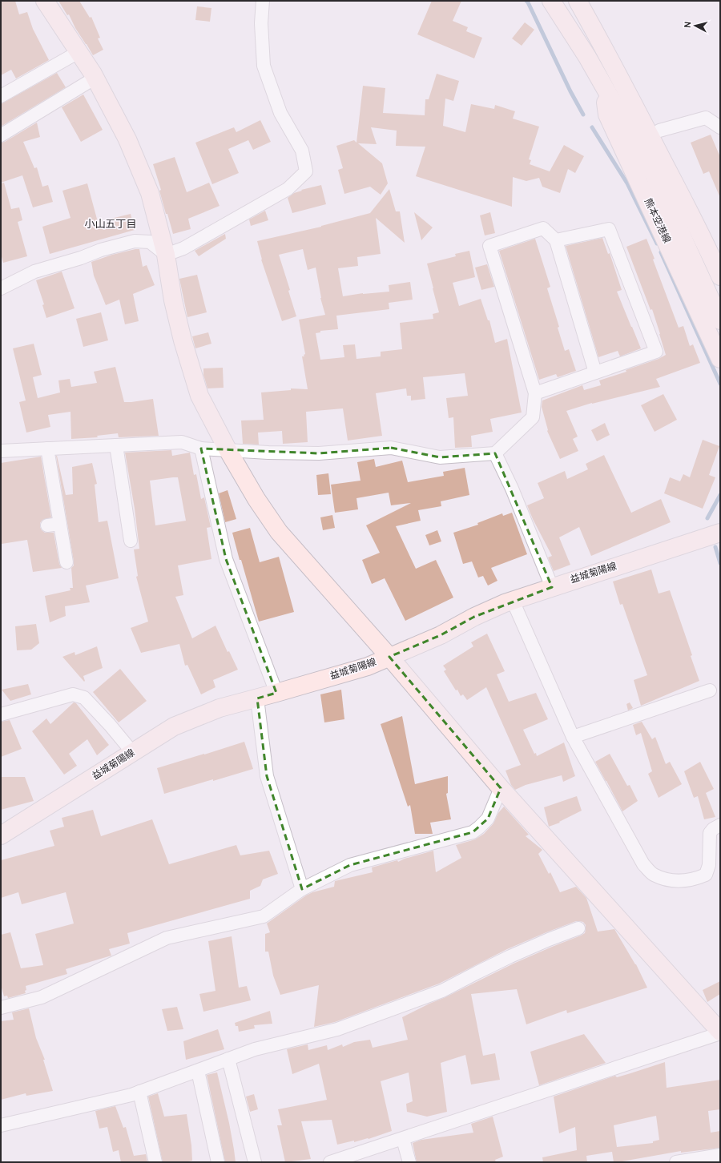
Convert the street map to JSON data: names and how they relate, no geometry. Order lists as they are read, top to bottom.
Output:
{
  "streets": {
    "main road": ["熊本空港線", "益城菊陽線"]
  },
  "districts": ["小山五丁目"],
  "north": "left"
}
